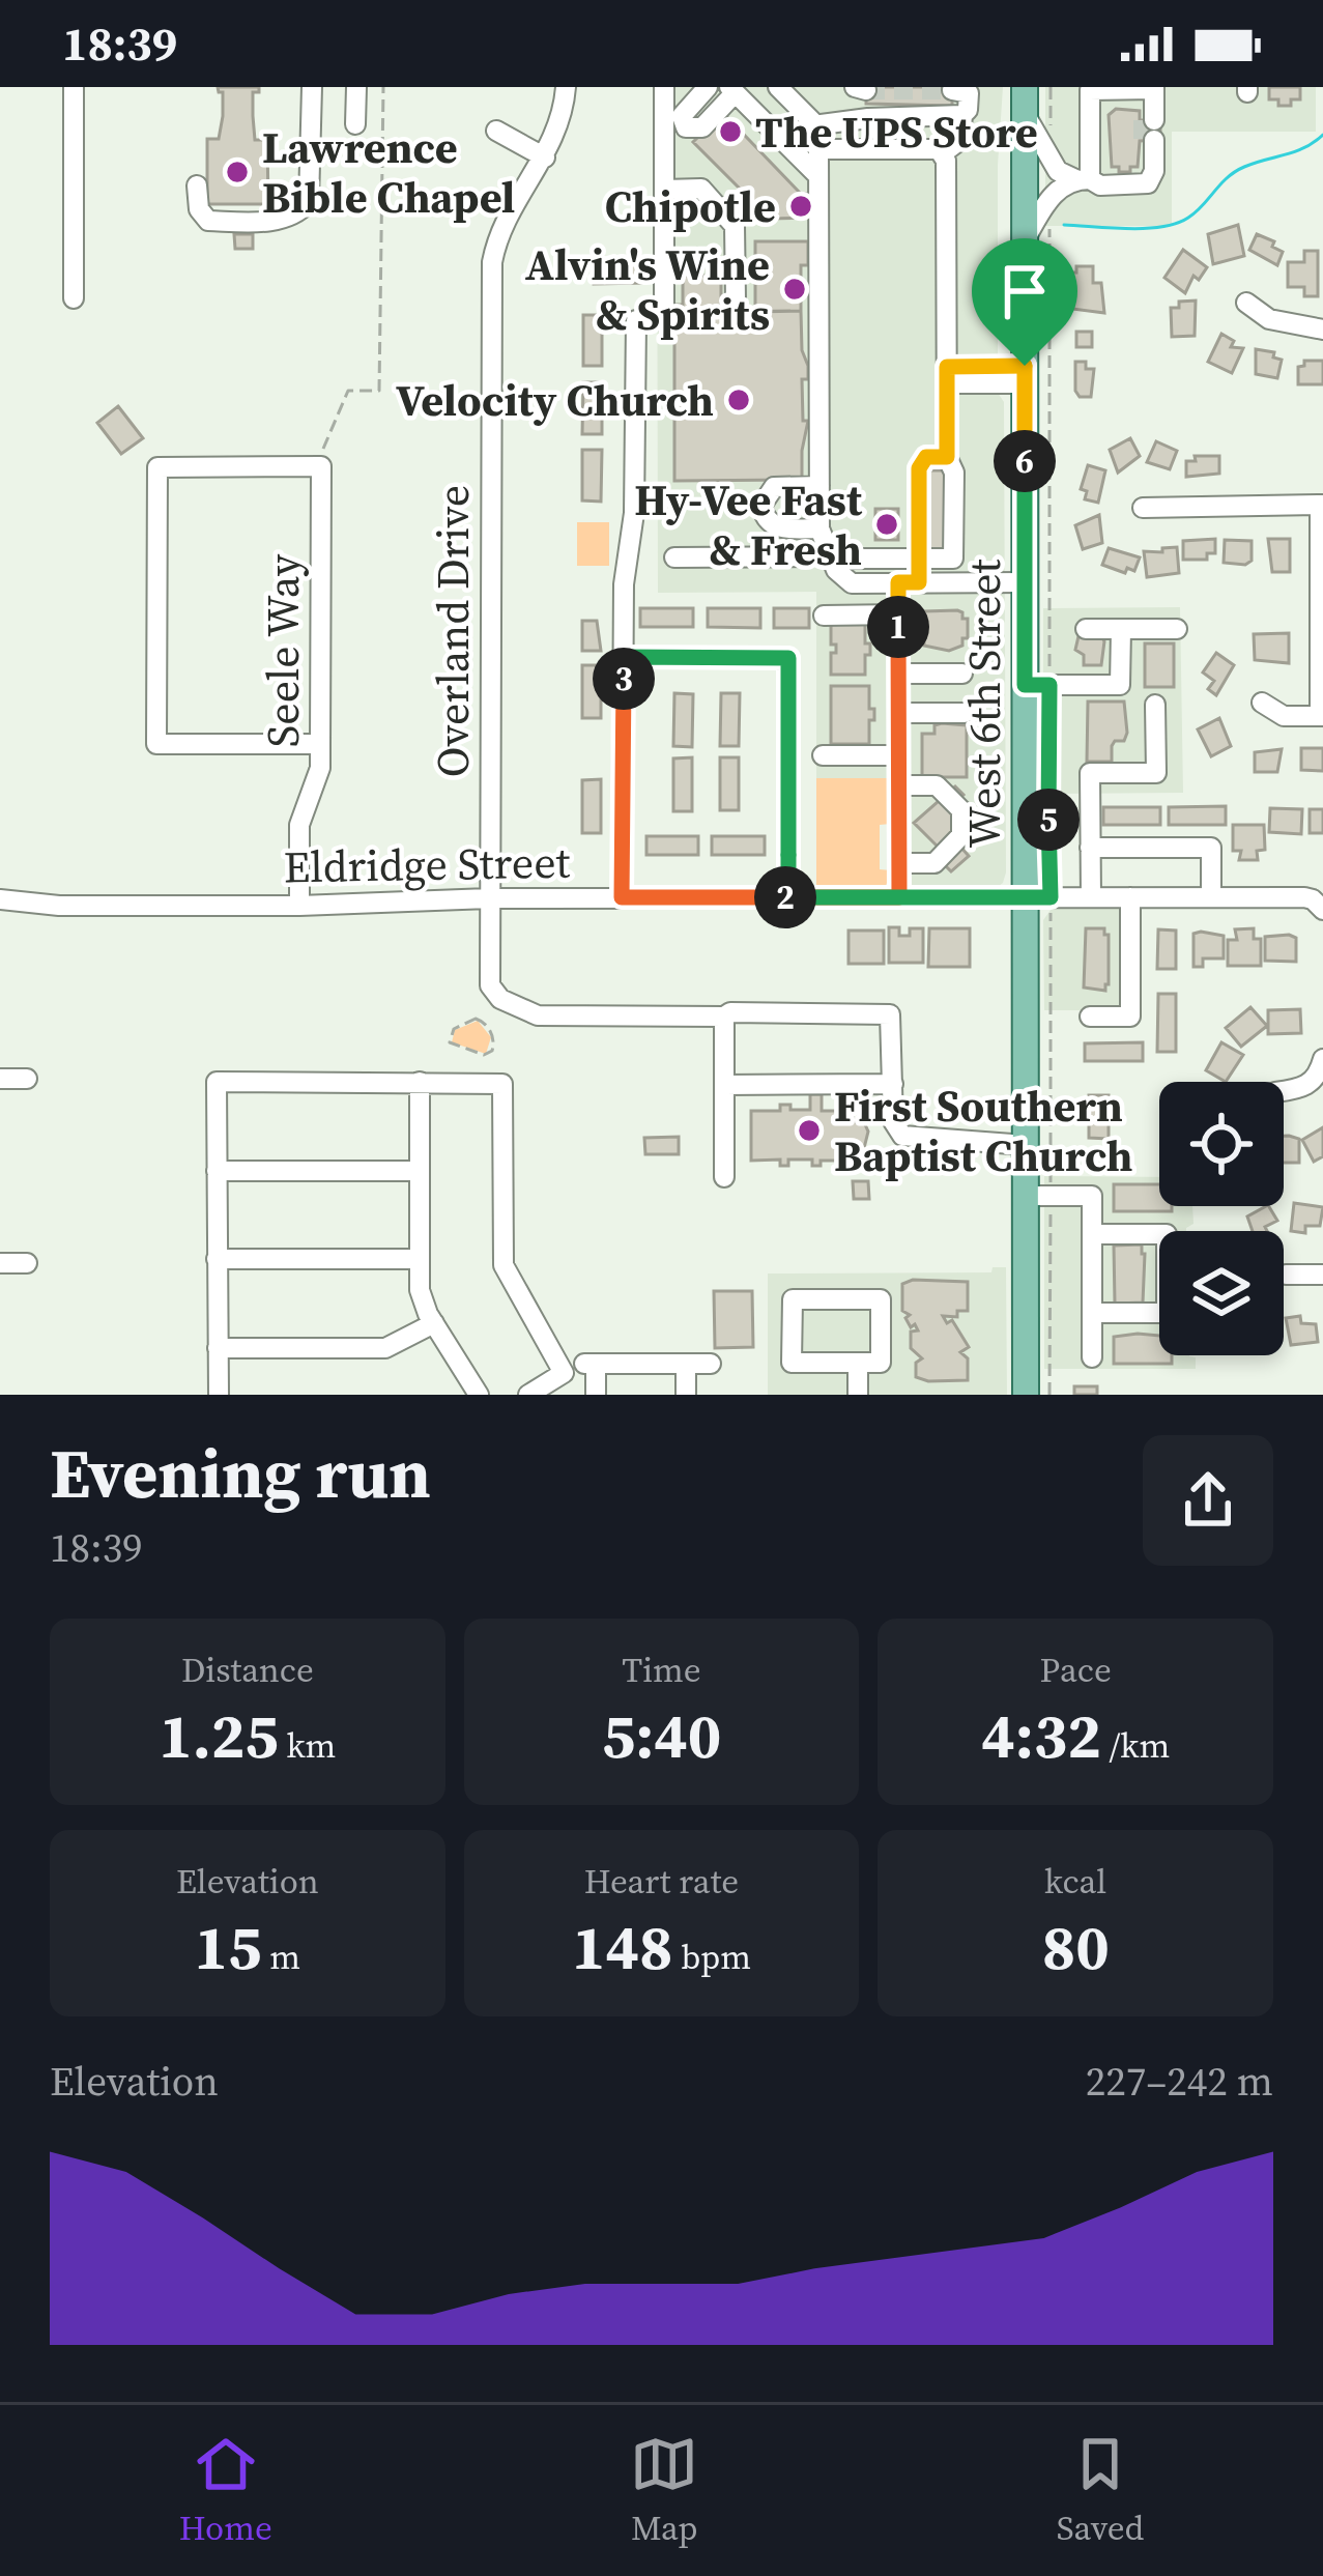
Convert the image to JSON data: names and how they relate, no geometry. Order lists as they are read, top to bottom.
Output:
{
  "streets": {
    "main road": ["West 6th Street"],
    "street": ["Overland Drive", "Seele Way", "Eldridge Street"]
  },
  "crossings": [
    ["Overland Drive", "Eldridge Street"],
    ["Seele Way", "Eldridge Street"],
    ["West 6th Street", "Eldridge Street"]
  ],
  "places": [
    "The UPS Store",
    "Lawrence Bible Chapel",
    "Chipotle",
    "Alvin's Wine & Spirits",
    "Velocity Church",
    "Hy-Vee Fast & Fresh",
    "First Southern Baptist Church"
  ],
  "page": {
    "status": "18:39",
    "pins": [
      "6",
      "1",
      "3",
      "5",
      "2"
    ],
    "heading": ["Evening run", "18:39"],
    "stats": [
      ["Distance", "1.25 km"],
      ["Time", "5:40"],
      ["Pace", "4:32 /km"],
      ["Elevation", "15 m"],
      ["Heart rate", "148 bpm"],
      ["kcal", "80"]
    ],
    "chart": ["Elevation", "227–242 m"],
    "tabs": ["Home", "Map", "Saved"]
  }
}
